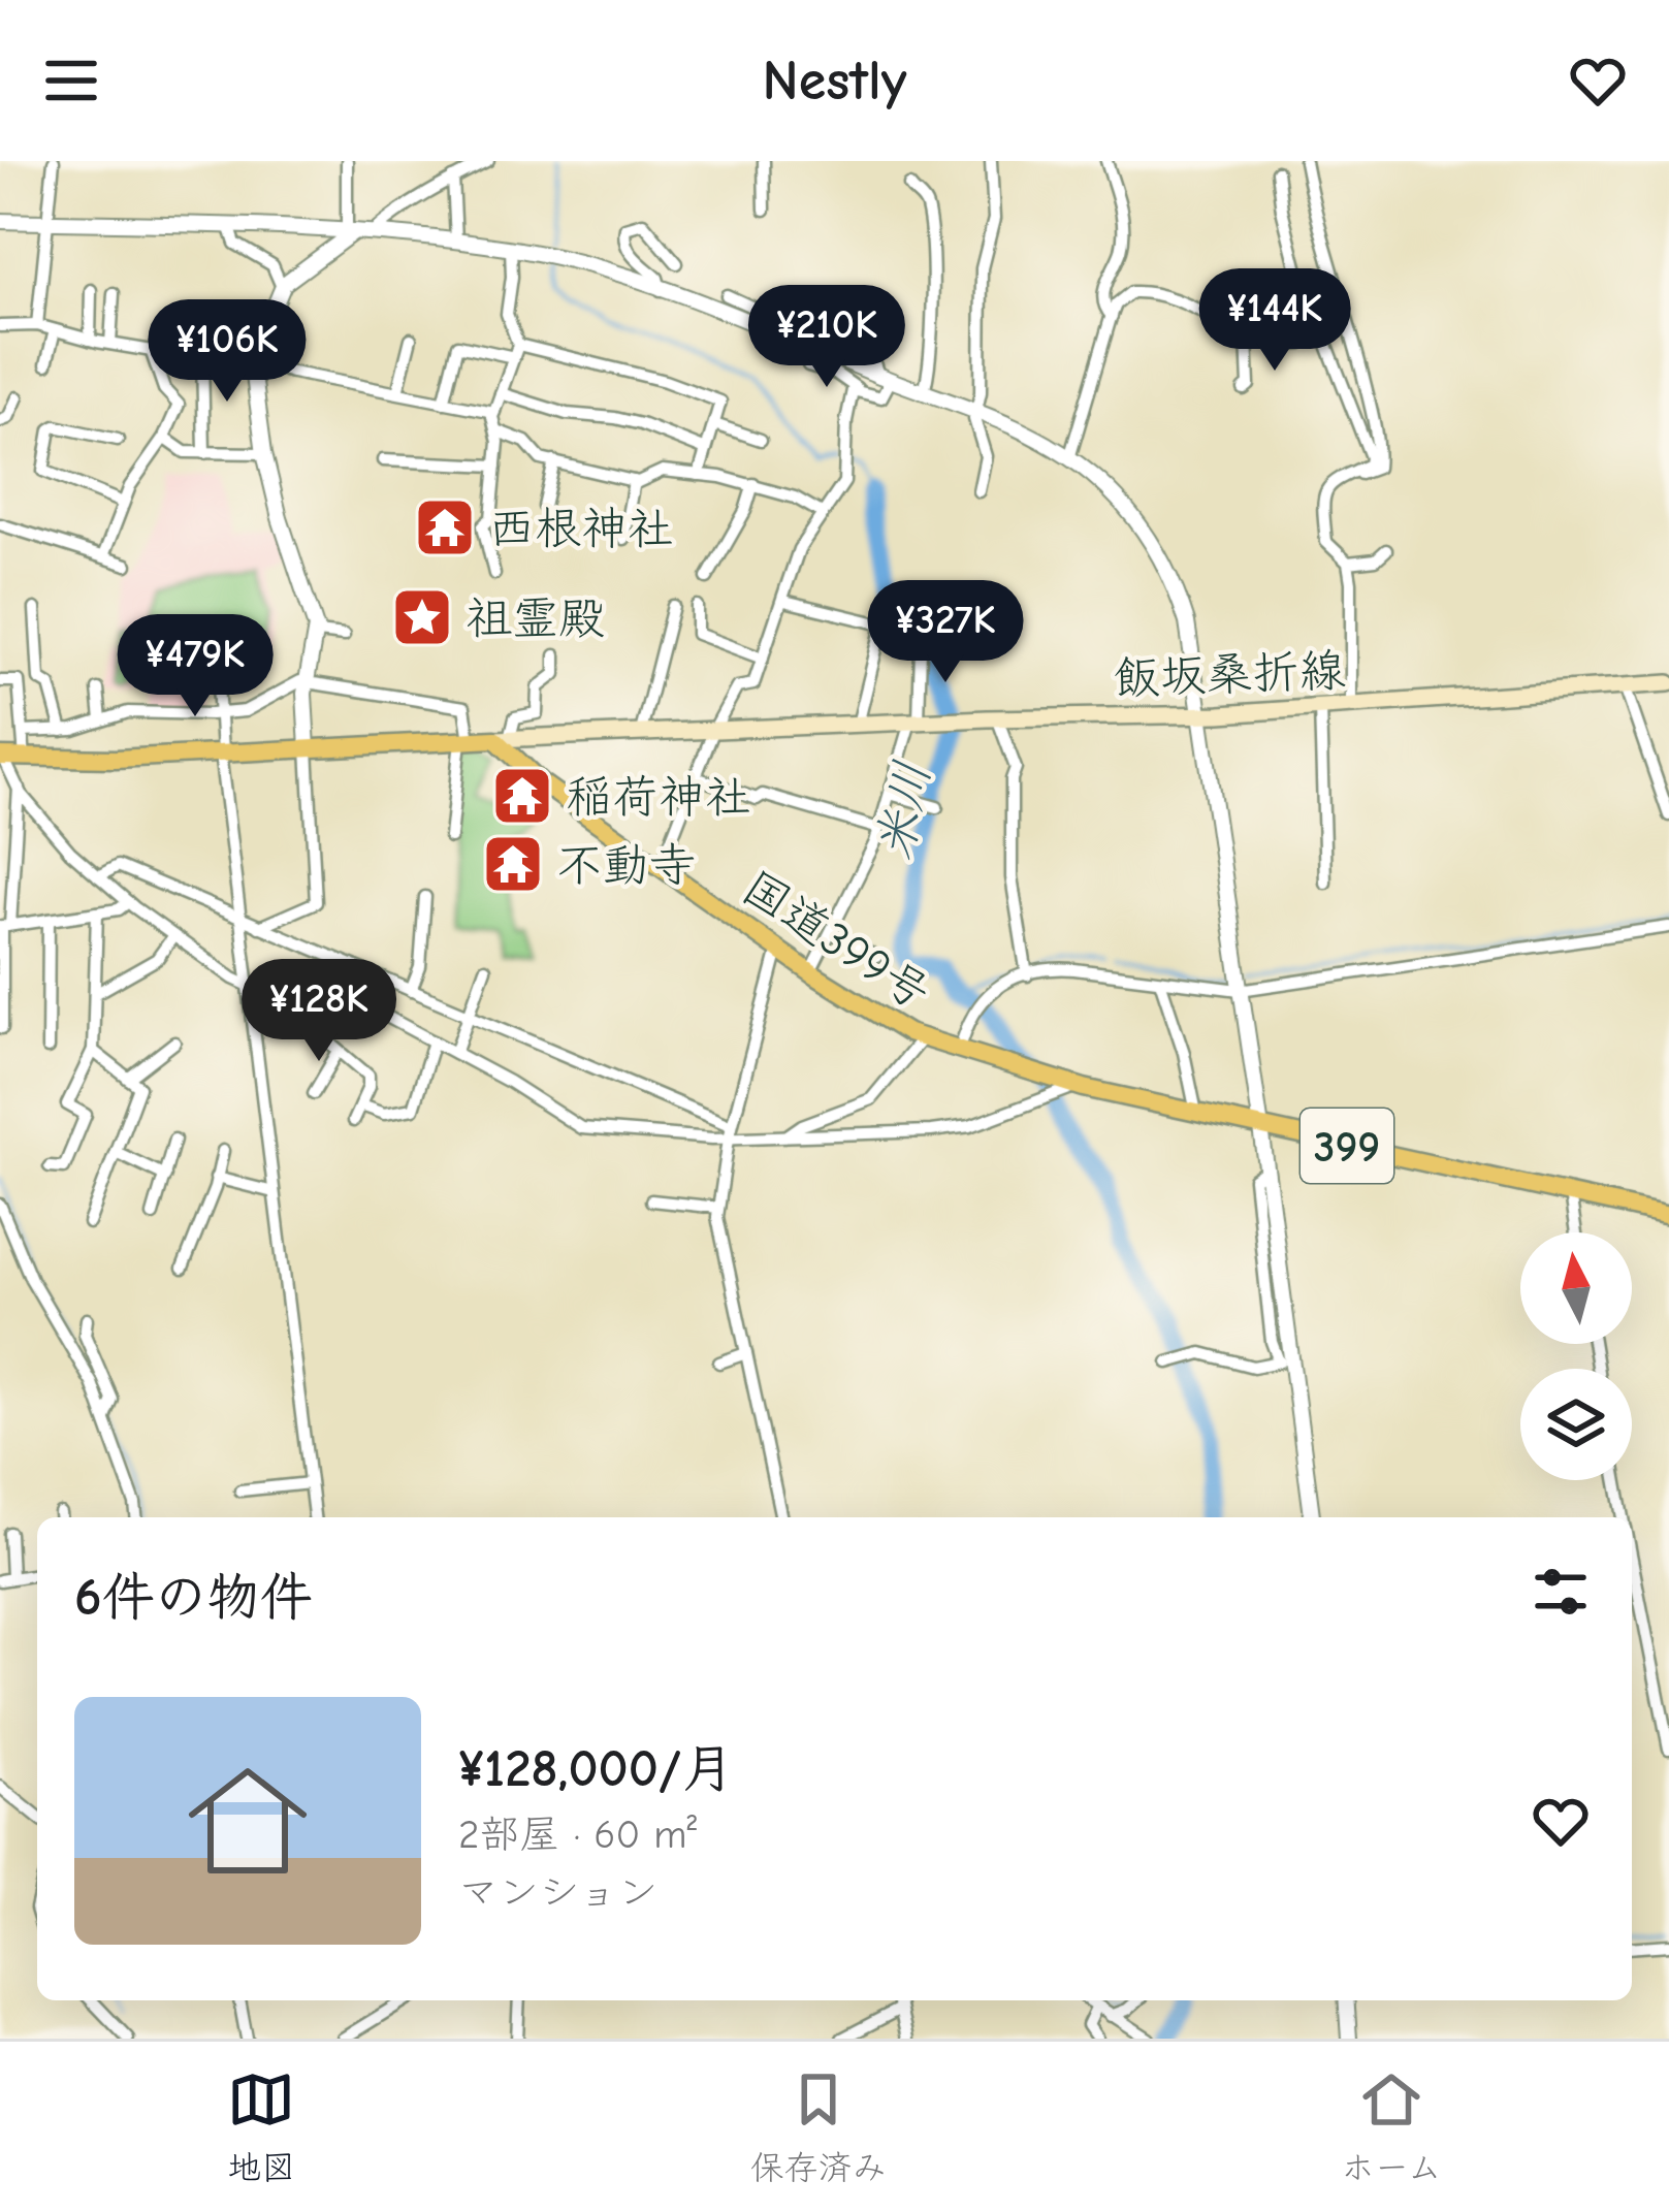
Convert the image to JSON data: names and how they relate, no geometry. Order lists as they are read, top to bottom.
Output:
{
  "streets": {
    "highway": ["国道399号", "399"],
    "main road": ["飯坂桑折線"]
  },
  "crossings": [
    ["飯坂桑折線", "国道399号"]
  ],
  "water": ["米川"],
  "places": {
    "temple": ["西根神社", "稲荷神社", "不動寺"],
    "place": ["祖霊殿"]
  },
  "north": "top",
  "page": {
    "header": "Nestly",
    "price": [
      "¥144K",
      "¥210K",
      "¥106K",
      "¥327K",
      "¥479K",
      "¥128K"
    ],
    "heading": "6件の物件",
    "list": [
      {
        "name": "¥128,000/月",
        "note": "2部屋 · 60 m² · マンション"
      }
    ],
    "tabs": ["地図", "保存済み", "ホーム"]
  }
}
